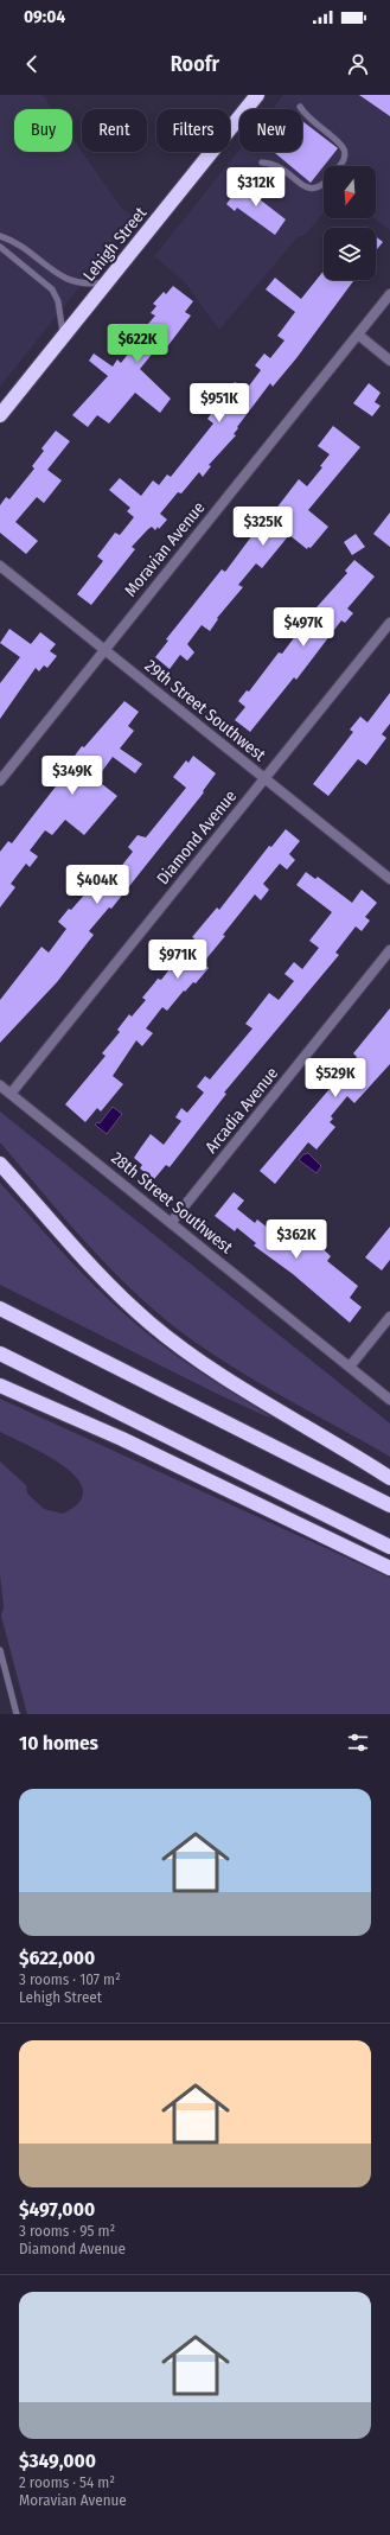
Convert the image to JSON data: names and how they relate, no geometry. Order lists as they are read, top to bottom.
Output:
{
  "streets": {
    "highway": ["Lehigh Street"],
    "street": [
      "Moravian Avenue",
      "29th Street Southwest",
      "Diamond Avenue",
      "Arcadia Avenue",
      "28th Street Southwest"
    ]
  },
  "crossings": [
    ["Moravian Avenue", "29th Street Southwest"],
    ["29th Street Southwest", "Diamond Avenue"],
    ["Diamond Avenue", "28th Street Southwest"],
    ["Arcadia Avenue", "28th Street Southwest"]
  ],
  "north": "bottom",
  "page": {
    "status": "09:04",
    "header": "Roofr",
    "chip": [
      "Buy",
      "Rent",
      "Filters",
      "New"
    ],
    "price": [
      "$312K",
      "$622K",
      "$951K",
      "$325K",
      "$497K",
      "$349K",
      "$404K",
      "$971K",
      "$529K",
      "$362K"
    ],
    "heading": "10 homes",
    "list": [
      {
        "name": "$622,000",
        "note": "3 rooms · 107 m² · Lehigh Street"
      },
      {
        "name": "$497,000",
        "note": "3 rooms · 95 m² · Diamond Avenue"
      },
      {
        "name": "$349,000",
        "note": "2 rooms · 54 m² · Moravian Avenue"
      }
    ]
  }
}
